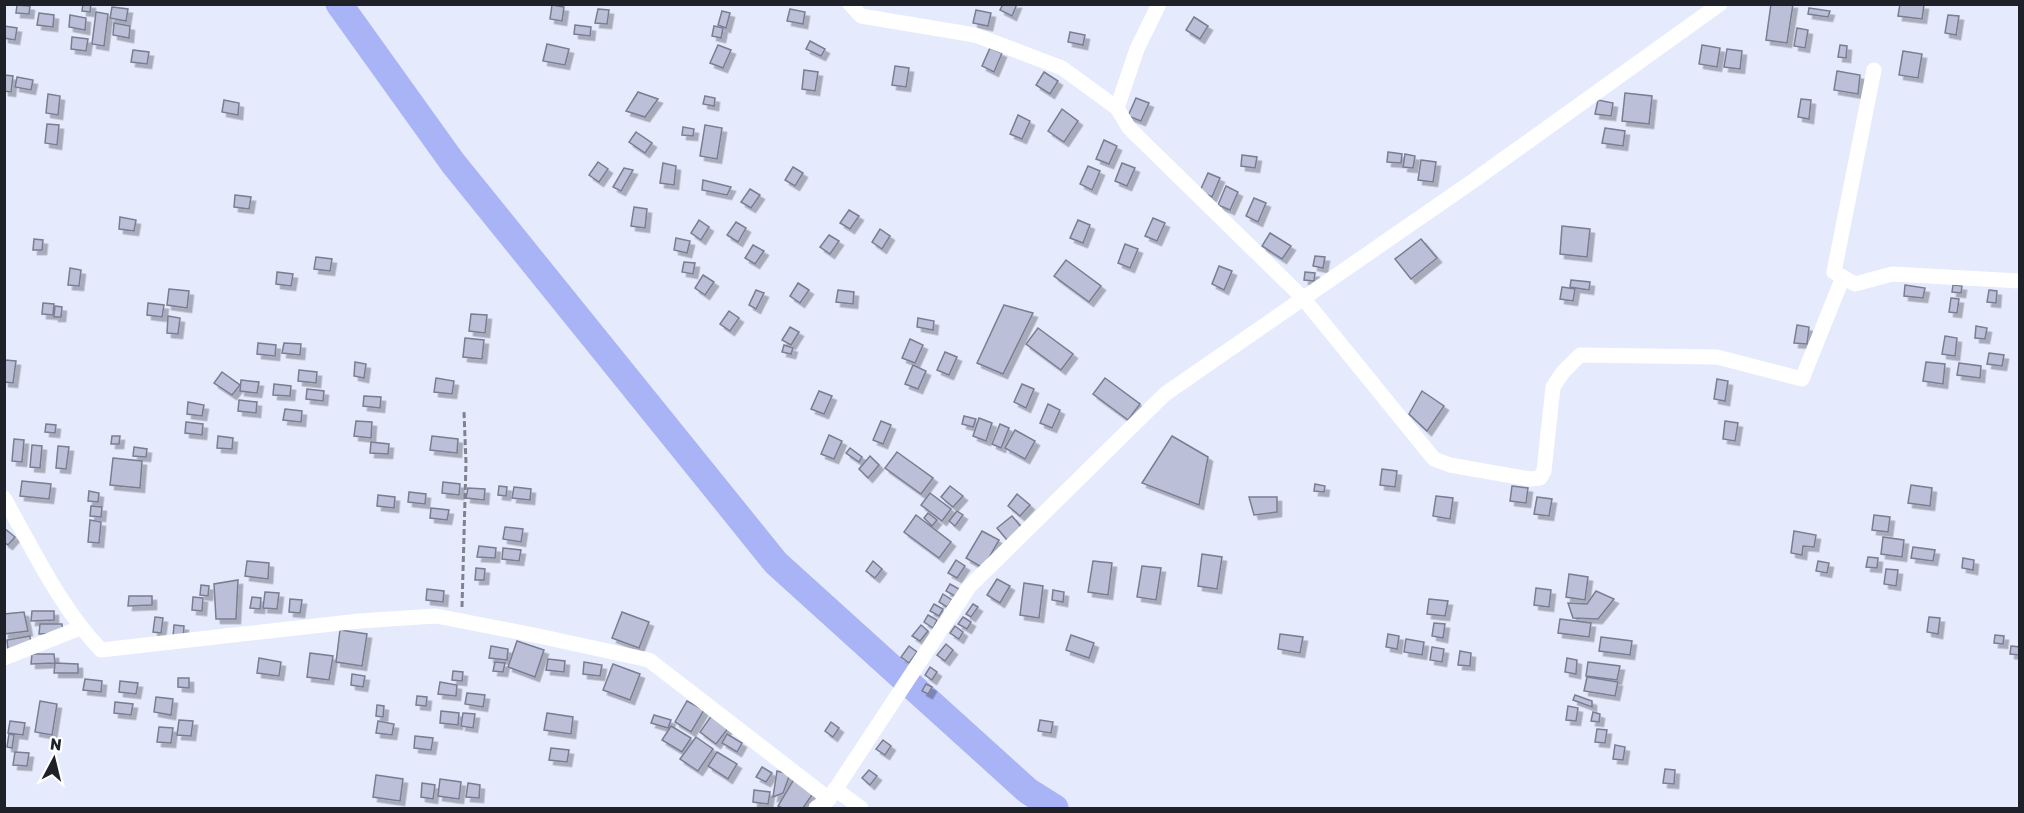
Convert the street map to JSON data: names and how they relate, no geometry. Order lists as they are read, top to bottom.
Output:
{
  "north": "top"
}
